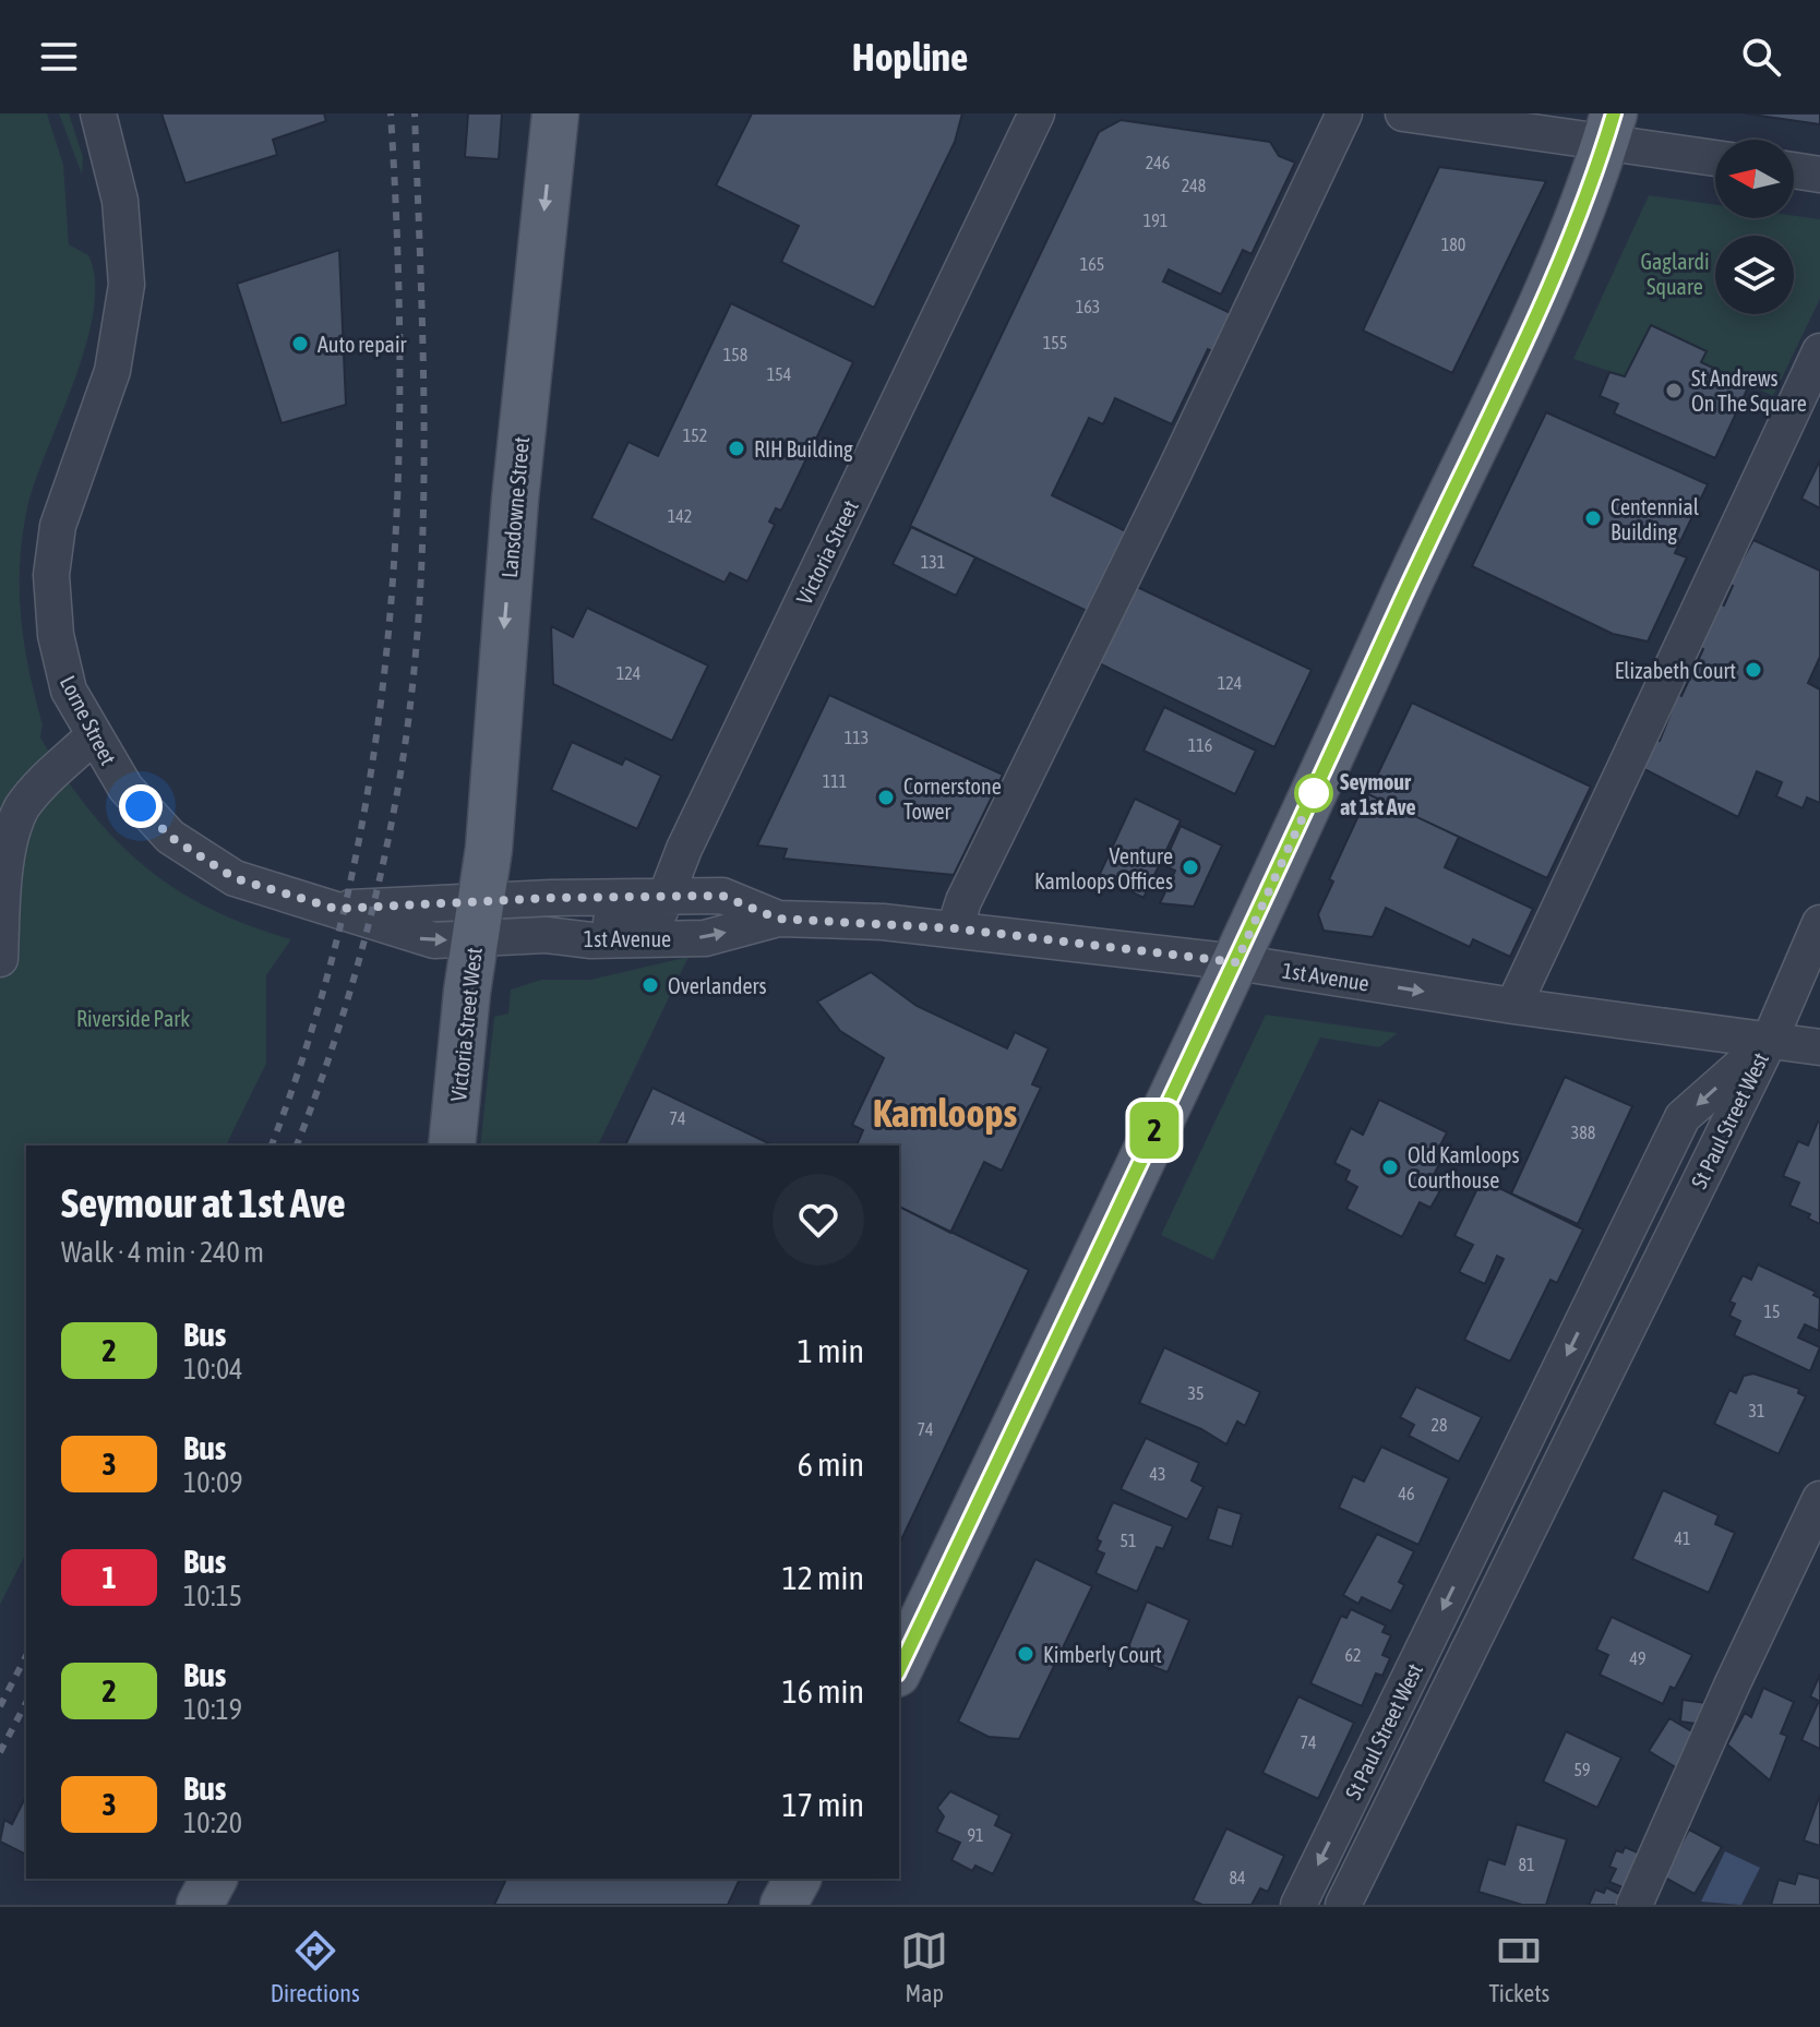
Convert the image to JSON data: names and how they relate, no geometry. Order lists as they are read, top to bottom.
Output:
{
  "streets": {
    "main road": ["Lansdowne Street", "Victoria Street West"],
    "street": [
      "Victoria Street",
      "Lorne Street",
      "1st Avenue",
      "St Paul Street West"
    ]
  },
  "crossings": [
    ["Lansdowne Street", "Lorne Street"],
    ["Lansdowne Street", "1st Avenue"],
    ["Lansdowne Street", "Victoria Street West"],
    ["Victoria Street", "1st Avenue"],
    ["Lorne Street", "1st Avenue"],
    ["Lorne Street", "Victoria Street West"],
    ["1st Avenue", "Victoria Street West"],
    ["1st Avenue", "St Paul Street West"]
  ],
  "one_way": ["Lansdowne Street"],
  "districts": ["Kamloops"],
  "parks": ["Gaglardi Square", "Riverside Park"],
  "places": [
    "Auto repair",
    "St Andrews On The Square",
    "RIH Building",
    "Centennial Building",
    "Elizabeth Court",
    "Seymour at 1st Ave",
    "Cornerstone Tower",
    "Venture Kamloops Offices",
    "Overlanders",
    "Old Kamloops Courthouse",
    "Kimberly Court"
  ],
  "lines": ["bus line 2"],
  "house_numbers": [
    "246",
    "248",
    "191",
    "180",
    "165",
    "163",
    "155",
    "158",
    "154",
    "152",
    "142",
    "131",
    "124",
    "124",
    "113",
    "116",
    "111",
    "74",
    "388",
    "15",
    "35",
    "31",
    "28",
    "74",
    "43",
    "46",
    "41",
    "51",
    "62",
    "49",
    "74",
    "59",
    "91",
    "81",
    "84"
  ],
  "north": "left",
  "page": {
    "header": "Hopline",
    "on_map": "2",
    "heading": ["Seymour at 1st Ave", "Walk · 4 min · 240 m"],
    "list": [
      {
        "mark": "2",
        "name": "Bus",
        "note": "10:04",
        "value": "1 min"
      },
      {
        "mark": "3",
        "name": "Bus",
        "note": "10:09",
        "value": "6 min"
      },
      {
        "mark": "1",
        "name": "Bus",
        "note": "10:15",
        "value": "12 min"
      },
      {
        "mark": "2",
        "name": "Bus",
        "note": "10:19",
        "value": "16 min"
      },
      {
        "mark": "3",
        "name": "Bus",
        "note": "10:20",
        "value": "17 min"
      }
    ],
    "tabs": ["Directions", "Map", "Tickets"]
  }
}
